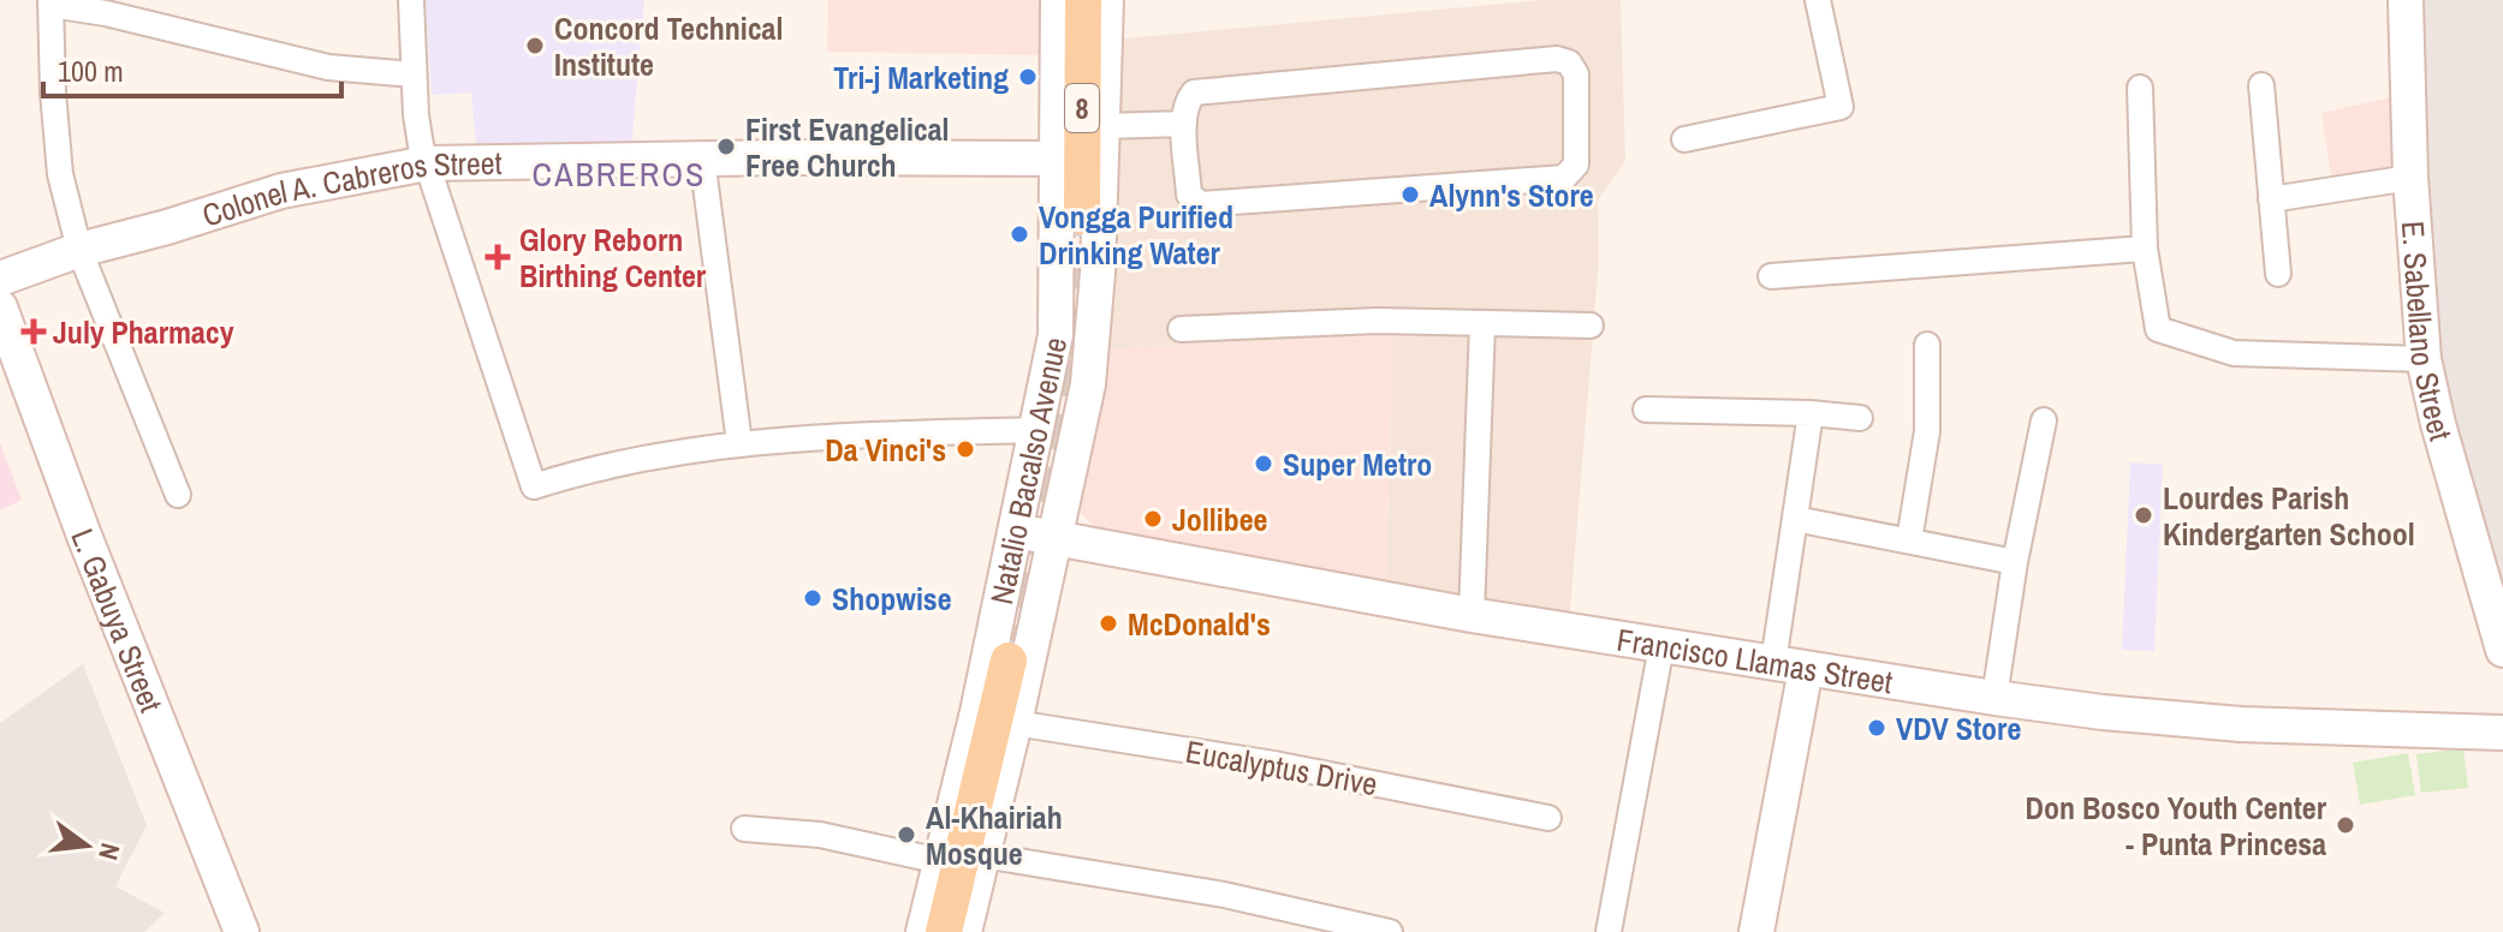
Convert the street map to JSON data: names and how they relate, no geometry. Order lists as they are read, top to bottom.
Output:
{
  "streets": {
    "main road": [
      "8",
      "Colonel A. Cabreros Street",
      "E. Sabellano Street",
      "Natalio Bacalso Avenue",
      "L. Gabuya Street",
      "Francisco Llamas Street"
    ],
    "street": ["Eucalyptus Drive"]
  },
  "crossings": [
    ["Colonel A. Cabreros Street", "Natalio Bacalso Avenue"],
    ["Natalio Bacalso Avenue", "Francisco Llamas Street"],
    ["Natalio Bacalso Avenue", "Eucalyptus Drive"]
  ],
  "districts": ["CABREROS"],
  "places": {
    "other": [
      "Concord Technical Institute",
      "Tri-j Marketing",
      "First Evangelical Free Church",
      "Alynn's Store",
      "Vongga Purified Drinking Water",
      "Da Vinci's",
      "Super Metro",
      "Lourdes Parish Kindergarten School",
      "Jollibee",
      "Shopwise",
      "McDonald's",
      "VDV Store",
      "Don Bosco Youth Center - Punta Princesa",
      "Al-Khairiah Mosque"
    ],
    "health": ["Glory Reborn Birthing Center", "July Pharmacy"]
  },
  "scale_bar": "100 m",
  "north": "right"
}
